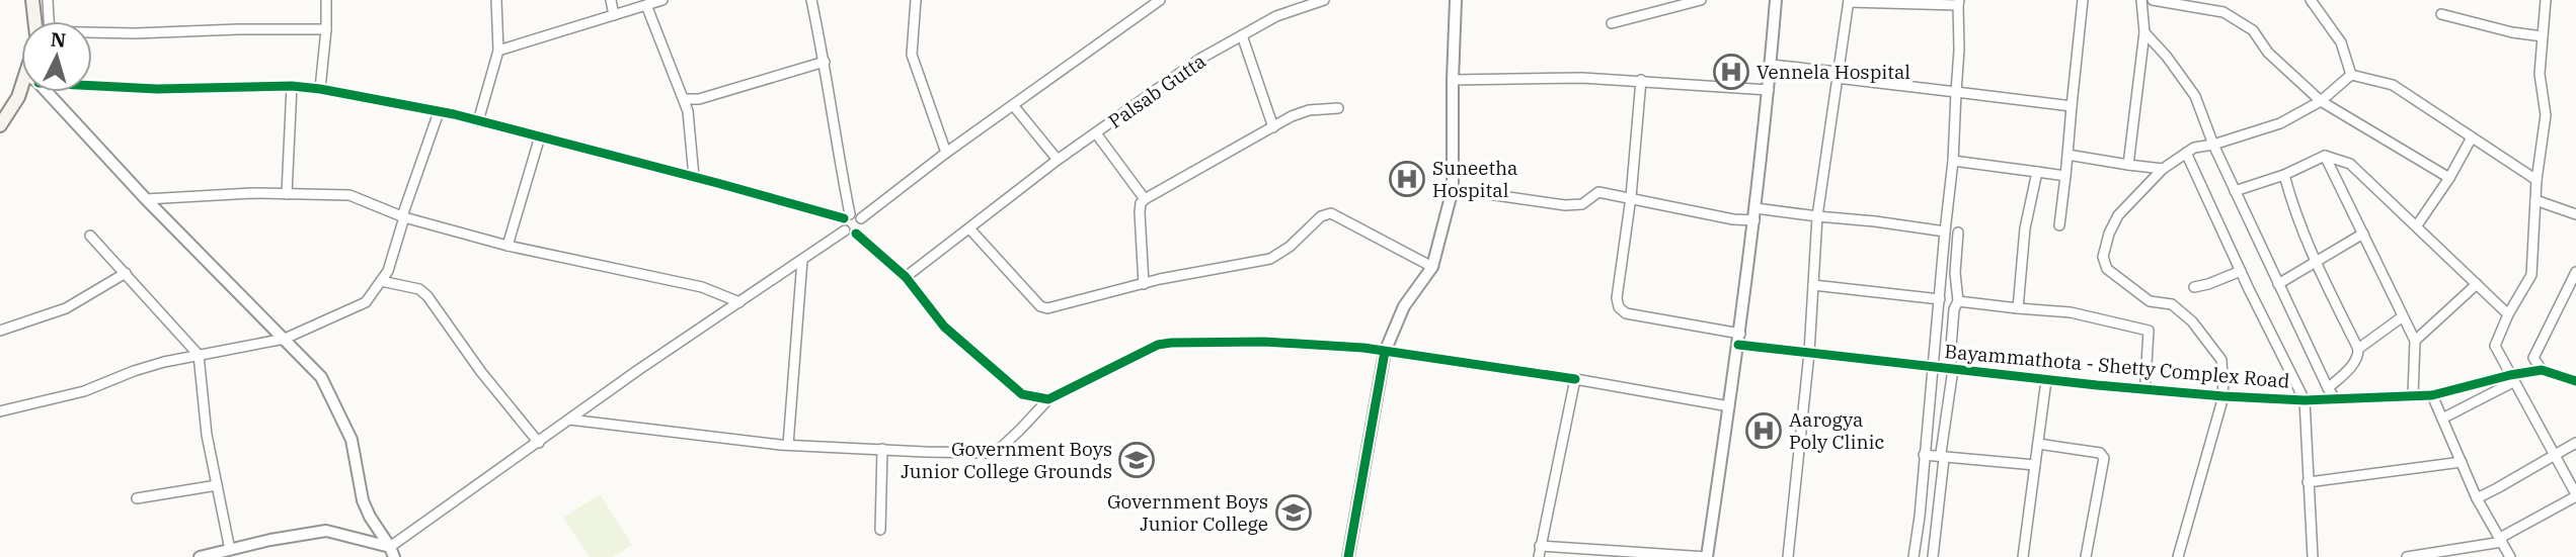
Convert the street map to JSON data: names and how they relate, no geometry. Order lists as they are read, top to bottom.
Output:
{
  "streets": {
    "street": ["Palsab Gutta", "Bayammathota - Shetty Complex Road"]
  },
  "places": {
    "hospital": ["Vennela Hospital", "Suneetha Hospital", "Aarogya Poly Clinic"],
    "school or university": ["Government Boys Junior College Grounds", "Government Boys Junior College"]
  },
  "north": "top"
}
